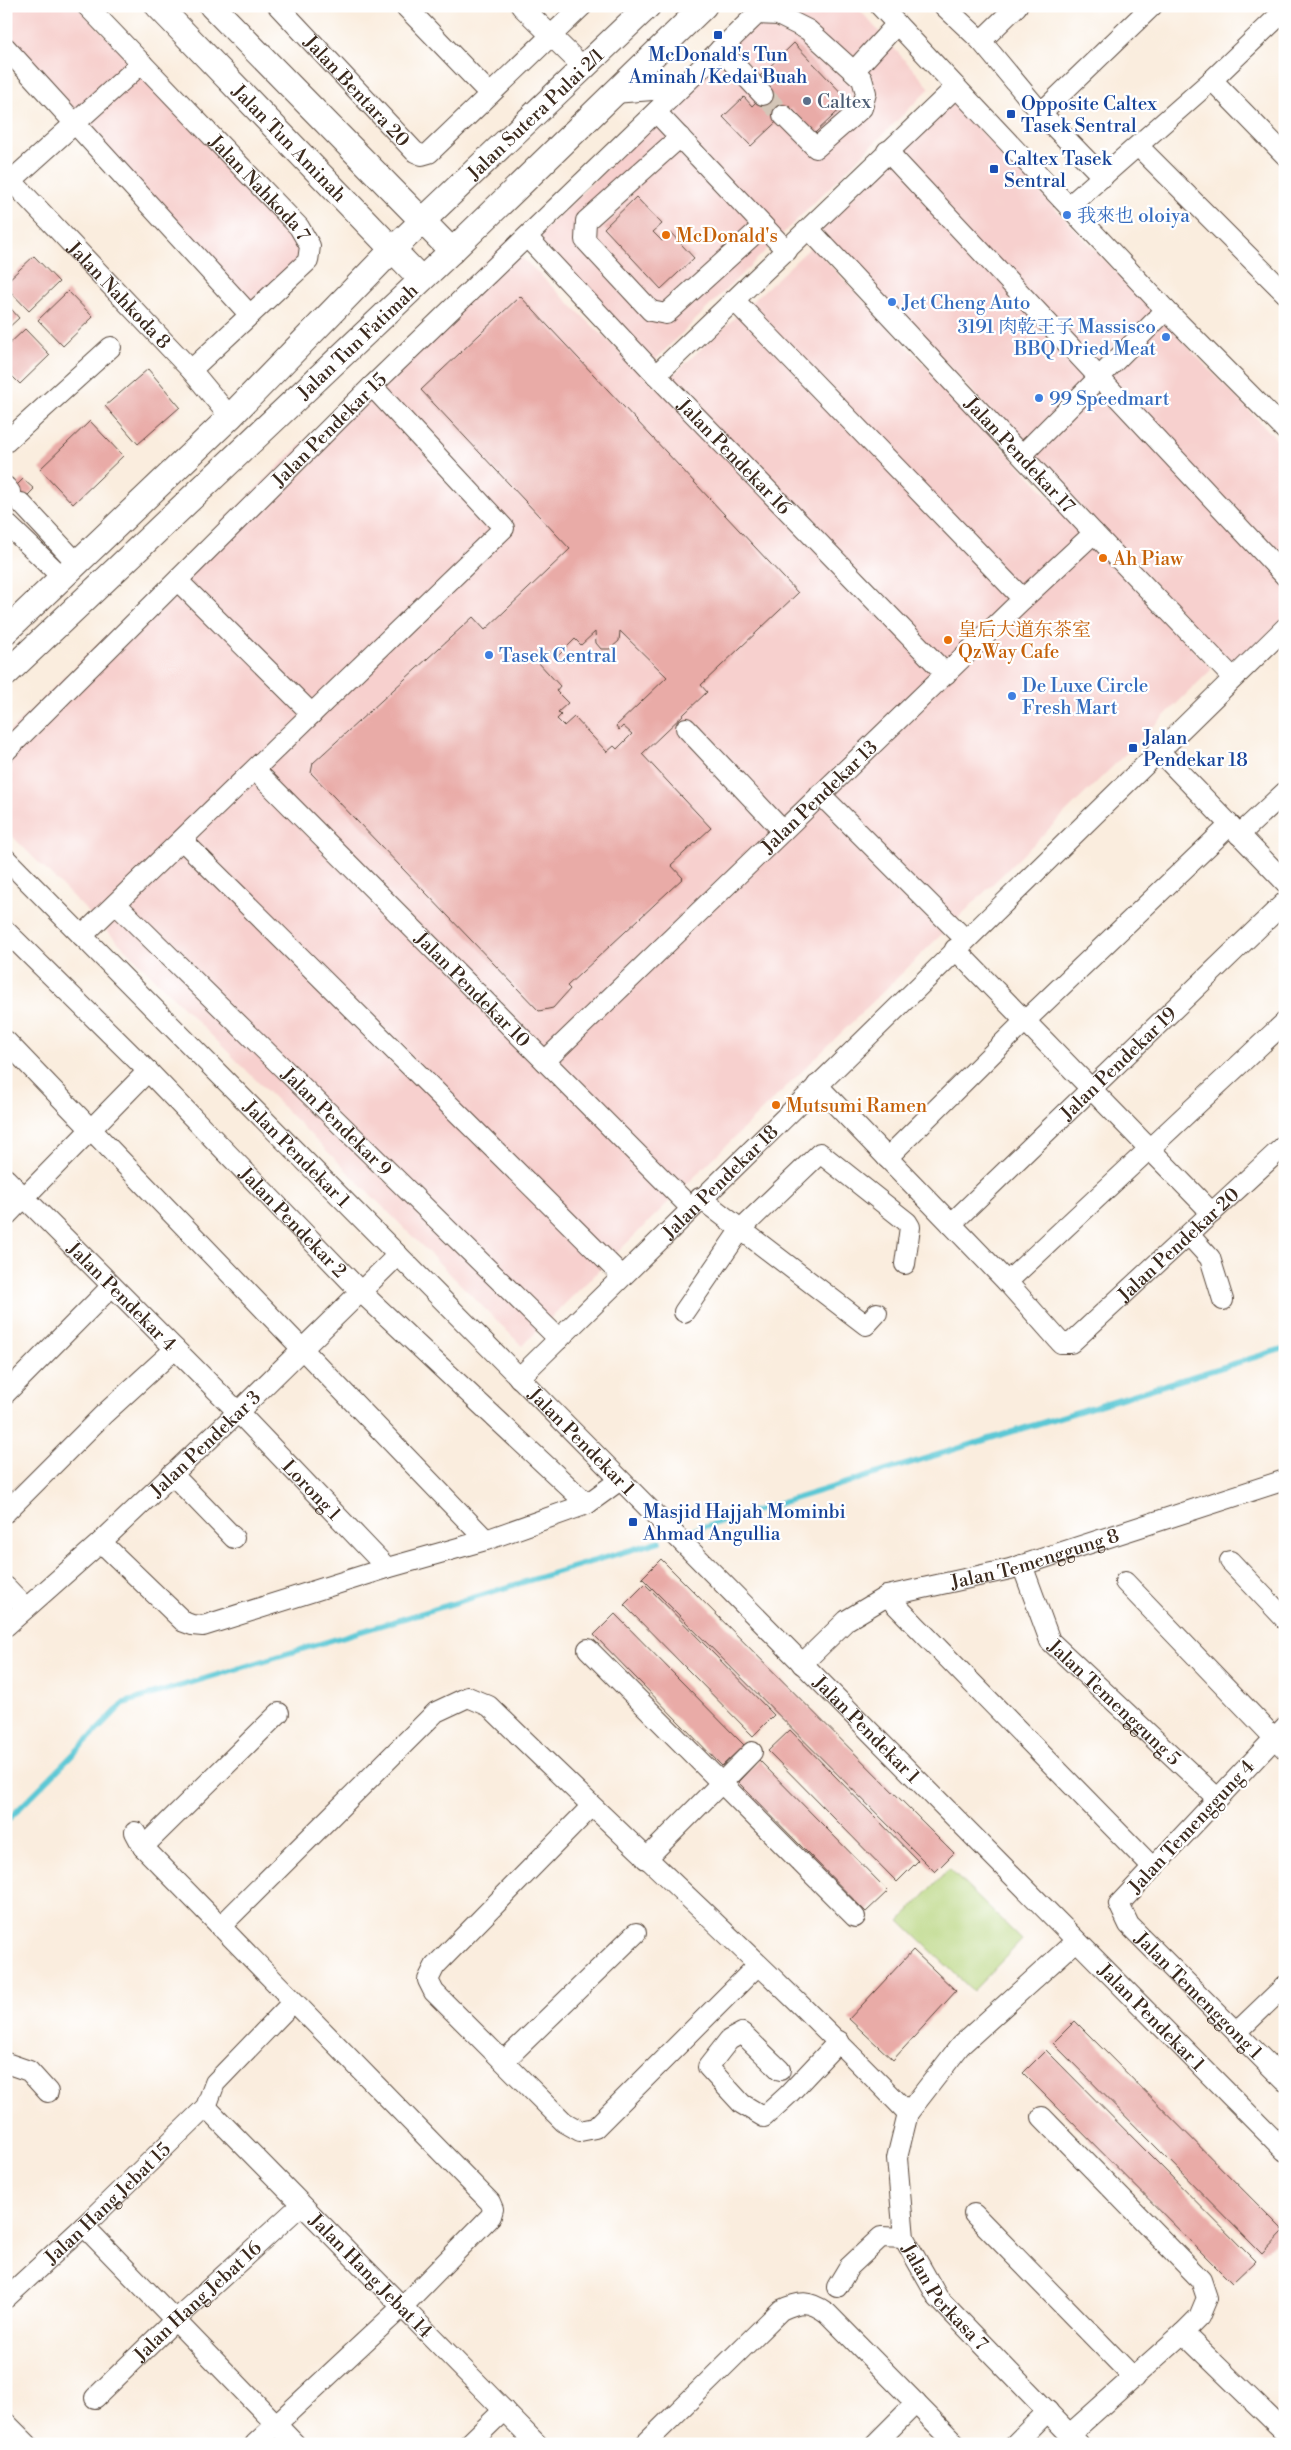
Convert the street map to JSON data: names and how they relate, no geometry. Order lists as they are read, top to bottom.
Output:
{
  "streets": {
    "main road": ["Jalan Sutera Pulai 2/1", "Jalan Tun Aminah", "Jalan Tun Fatimah"],
    "street": [
      "Jalan Bentara 20",
      "Jalan Nahkoda 7",
      "Jalan Nahkoda 8",
      "Jalan Pendekar 15",
      "Jalan Pendekar 17",
      "Jalan Pendekar 16",
      "Jalan Pendekar 13",
      "Jalan Pendekar 10",
      "Jalan Pendekar 19",
      "Jalan Pendekar 9",
      "Jalan Pendekar 1",
      "Jalan Pendekar 18",
      "Jalan Pendekar 2",
      "Jalan Pendekar 20",
      "Jalan Pendekar 4",
      "Jalan Pendekar 3",
      "Lorong 1",
      "Jalan Temenggung 8",
      "Jalan Temenggung 5",
      "Jalan Temenggung 4",
      "Jalan Temenggong 1",
      "Jalan Hang Jebat 15",
      "Jalan Hang Jebat 14",
      "Jalan Perkasa 7",
      "Jalan Hang Jebat 16"
    ]
  },
  "crossings": [
    ["Jalan Sutera Pulai 2/1", "Jalan Tun Fatimah"],
    ["Jalan Tun Aminah", "Jalan Tun Fatimah"],
    ["Jalan Nahkoda 7", "Jalan Nahkoda 8"],
    ["Jalan Nahkoda 8", "Jalan Tun Fatimah"],
    ["Jalan Pendekar 15", "Jalan Pendekar 16"],
    ["Jalan Pendekar 17", "Jalan Pendekar 13"],
    ["Jalan Pendekar 17", "Jalan Pendekar 18"],
    ["Jalan Pendekar 16", "Jalan Pendekar 13"],
    ["Jalan Pendekar 13", "Jalan Pendekar 10"],
    ["Jalan Pendekar 10", "Jalan Pendekar 18"],
    ["Jalan Pendekar 9", "Jalan Pendekar 18"],
    ["Jalan Pendekar 1", "Jalan Pendekar 18"],
    ["Jalan Pendekar 1", "Jalan Pendekar 3"],
    ["Jalan Pendekar 1", "Jalan Temenggung 8"],
    ["Jalan Pendekar 1", "Jalan Perkasa 7"],
    ["Jalan Pendekar 2", "Jalan Pendekar 3"],
    ["Jalan Pendekar 4", "Jalan Pendekar 3"],
    ["Jalan Pendekar 4", "Lorong 1"],
    ["Jalan Pendekar 3", "Lorong 1"],
    ["Jalan Temenggung 8", "Jalan Temenggung 5"],
    ["Jalan Temenggung 5", "Jalan Temenggung 4"],
    ["Jalan Temenggung 4", "Jalan Temenggong 1"],
    ["Jalan Hang Jebat 15", "Jalan Hang Jebat 14"],
    ["Jalan Hang Jebat 14", "Jalan Hang Jebat 16"]
  ],
  "places": {
    "transit": [
      "McDonald's Tun Aminah / Kedai Buah",
      "Opposite Caltex Tasek Sentral",
      "Caltex Tasek Sentral",
      "Jalan Pendekar 18",
      "Masjid Hajjah Mominbi Ahmad Angullia"
    ],
    "other": [
      "Caltex",
      "我來也 oloiya",
      "McDonald's",
      "Jet Cheng Auto",
      "3191 肉乾王子 Massisco BBQ Dried Meat",
      "99 Speedmart",
      "Ah Piaw",
      "皇后大道东茶室 QzWay Cafe",
      "Tasek Central",
      "De Luxe Circle Fresh Mart",
      "Mutsumi Ramen"
    ]
  }
}
